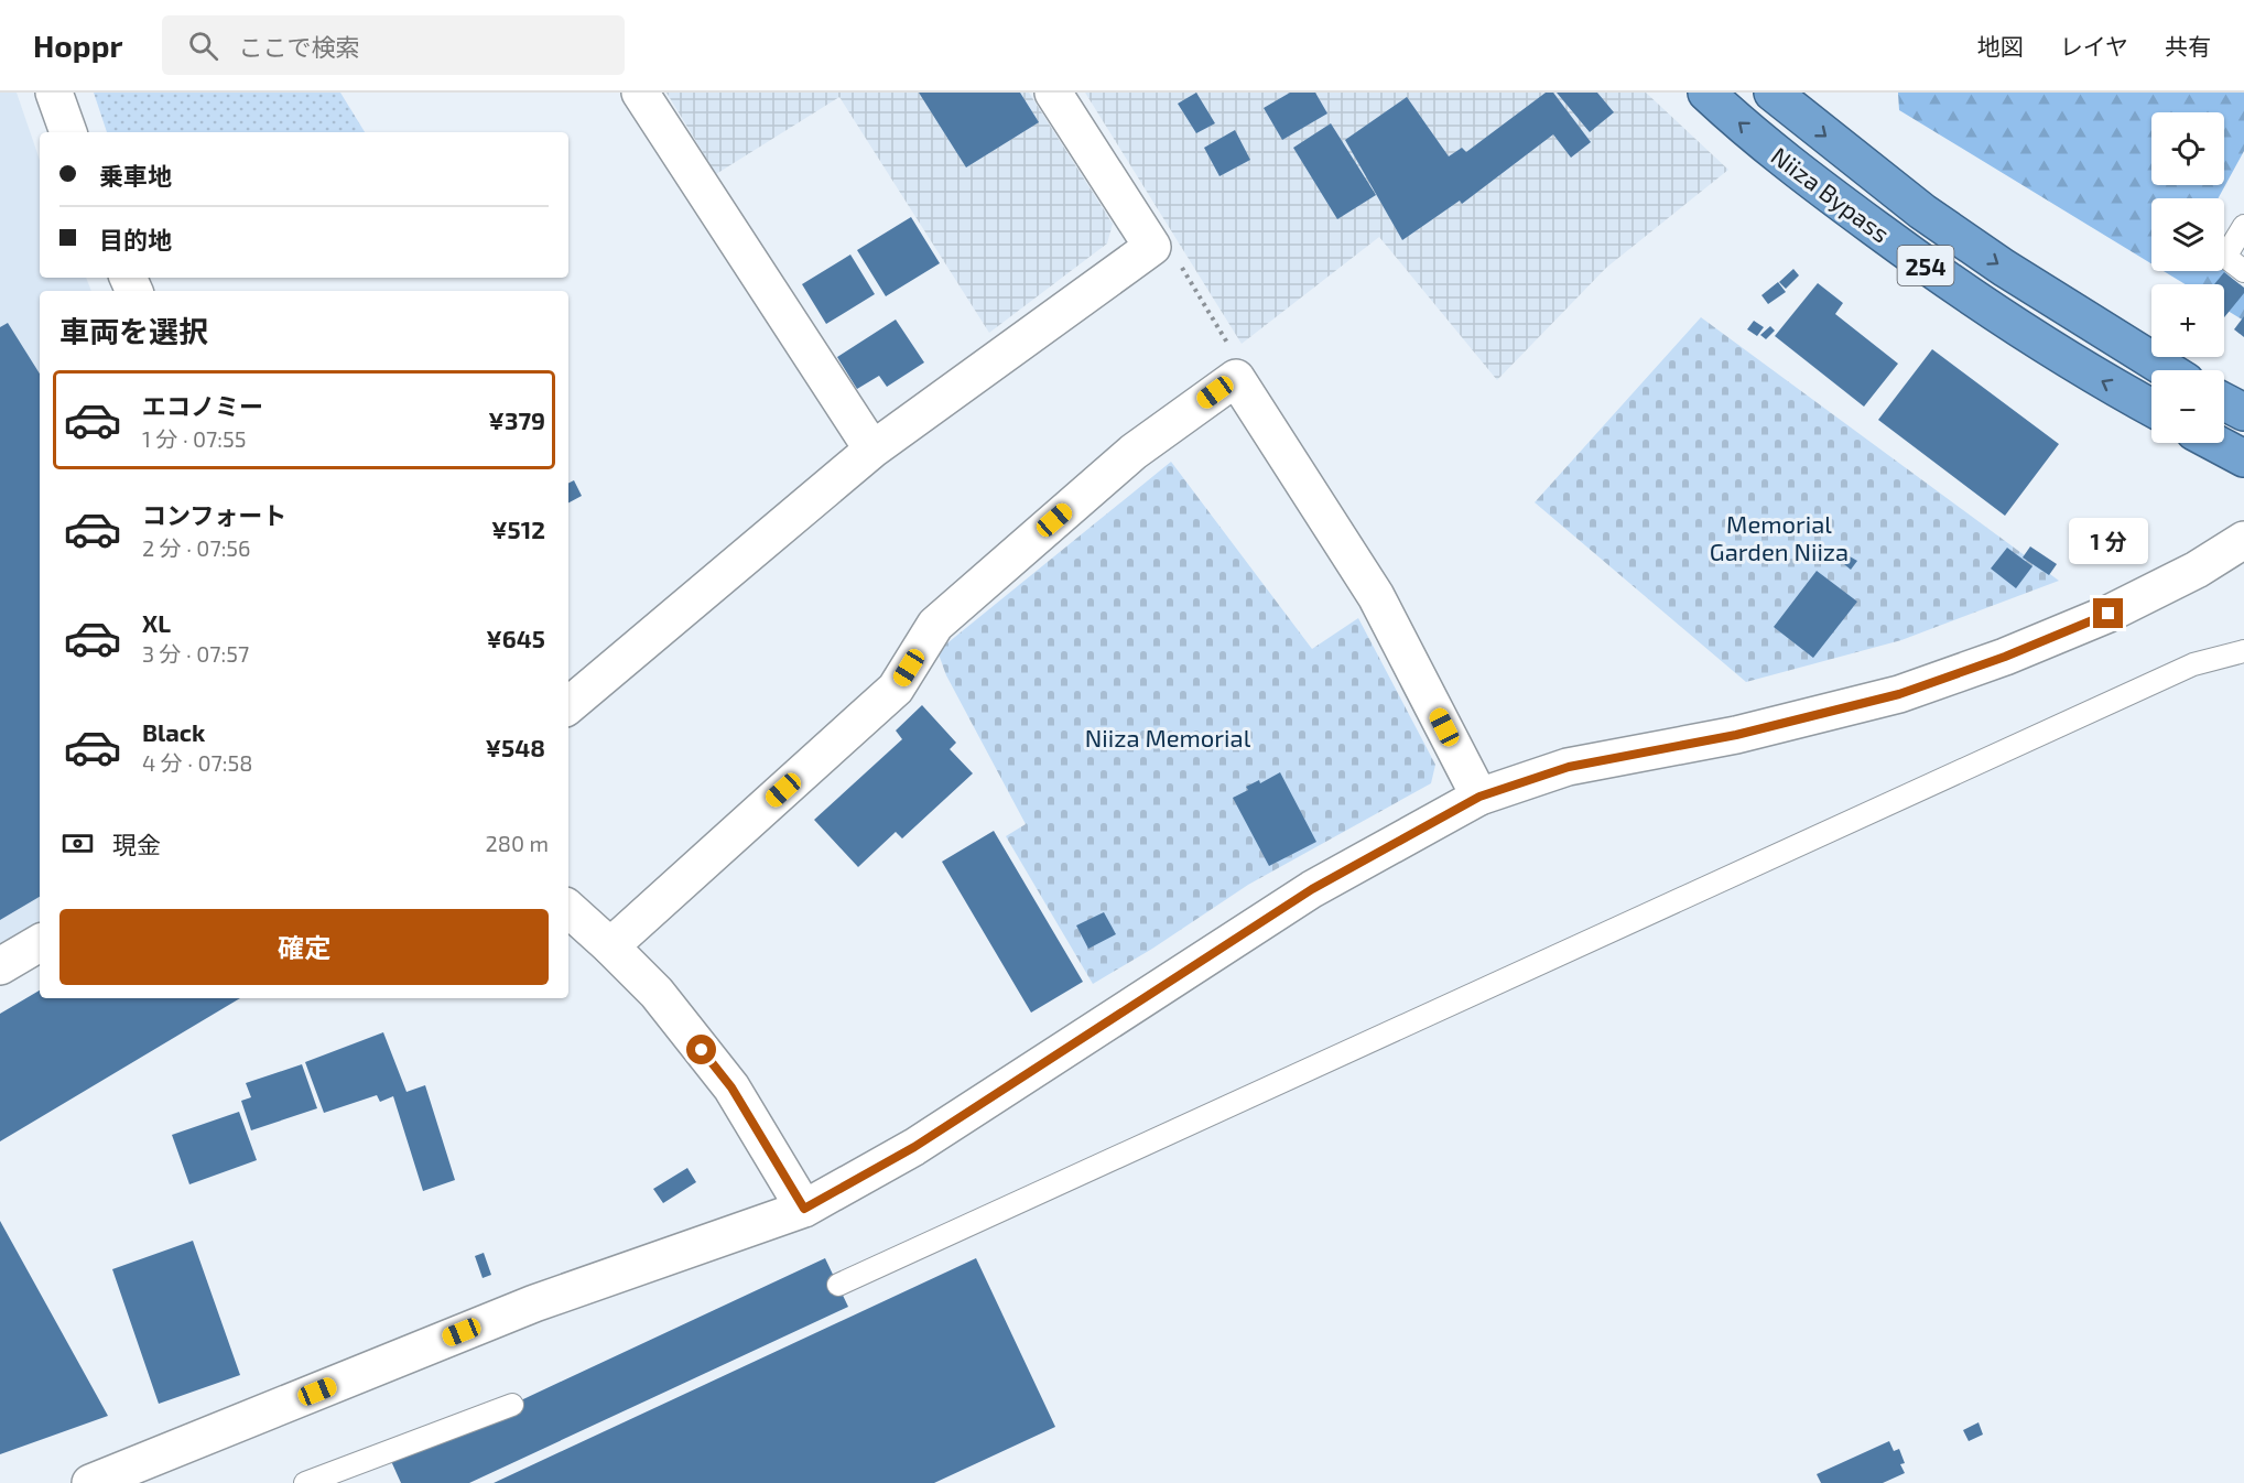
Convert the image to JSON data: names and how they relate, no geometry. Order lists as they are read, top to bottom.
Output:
{
  "streets": {
    "highway": ["Niiza Bypass", "254"]
  },
  "parks": ["Memorial Garden Niiza", "Niiza Memorial"],
  "page": {
    "header": "Hoppr",
    "search": "ここで検索",
    "nav": ["地図", "レイヤ", "共有"],
    "map_buttons": ["+", "−"],
    "banner": ["乗車地", "目的地"],
    "heading": "車両を選択",
    "list": [
      {
        "name": "エコノミー",
        "note": "1 分 · 07:55",
        "value": "¥379"
      },
      {
        "name": "コンフォート",
        "note": "2 分 · 07:56",
        "value": "¥512"
      },
      {
        "name": "XL",
        "note": "3 分 · 07:57",
        "value": "¥645"
      },
      {
        "name": "Black",
        "note": "4 分 · 07:58",
        "value": "¥548"
      }
    ],
    "bubble": "1 分",
    "pay": ["現金", "280 m"],
    "buttons": "確定"
  }
}
